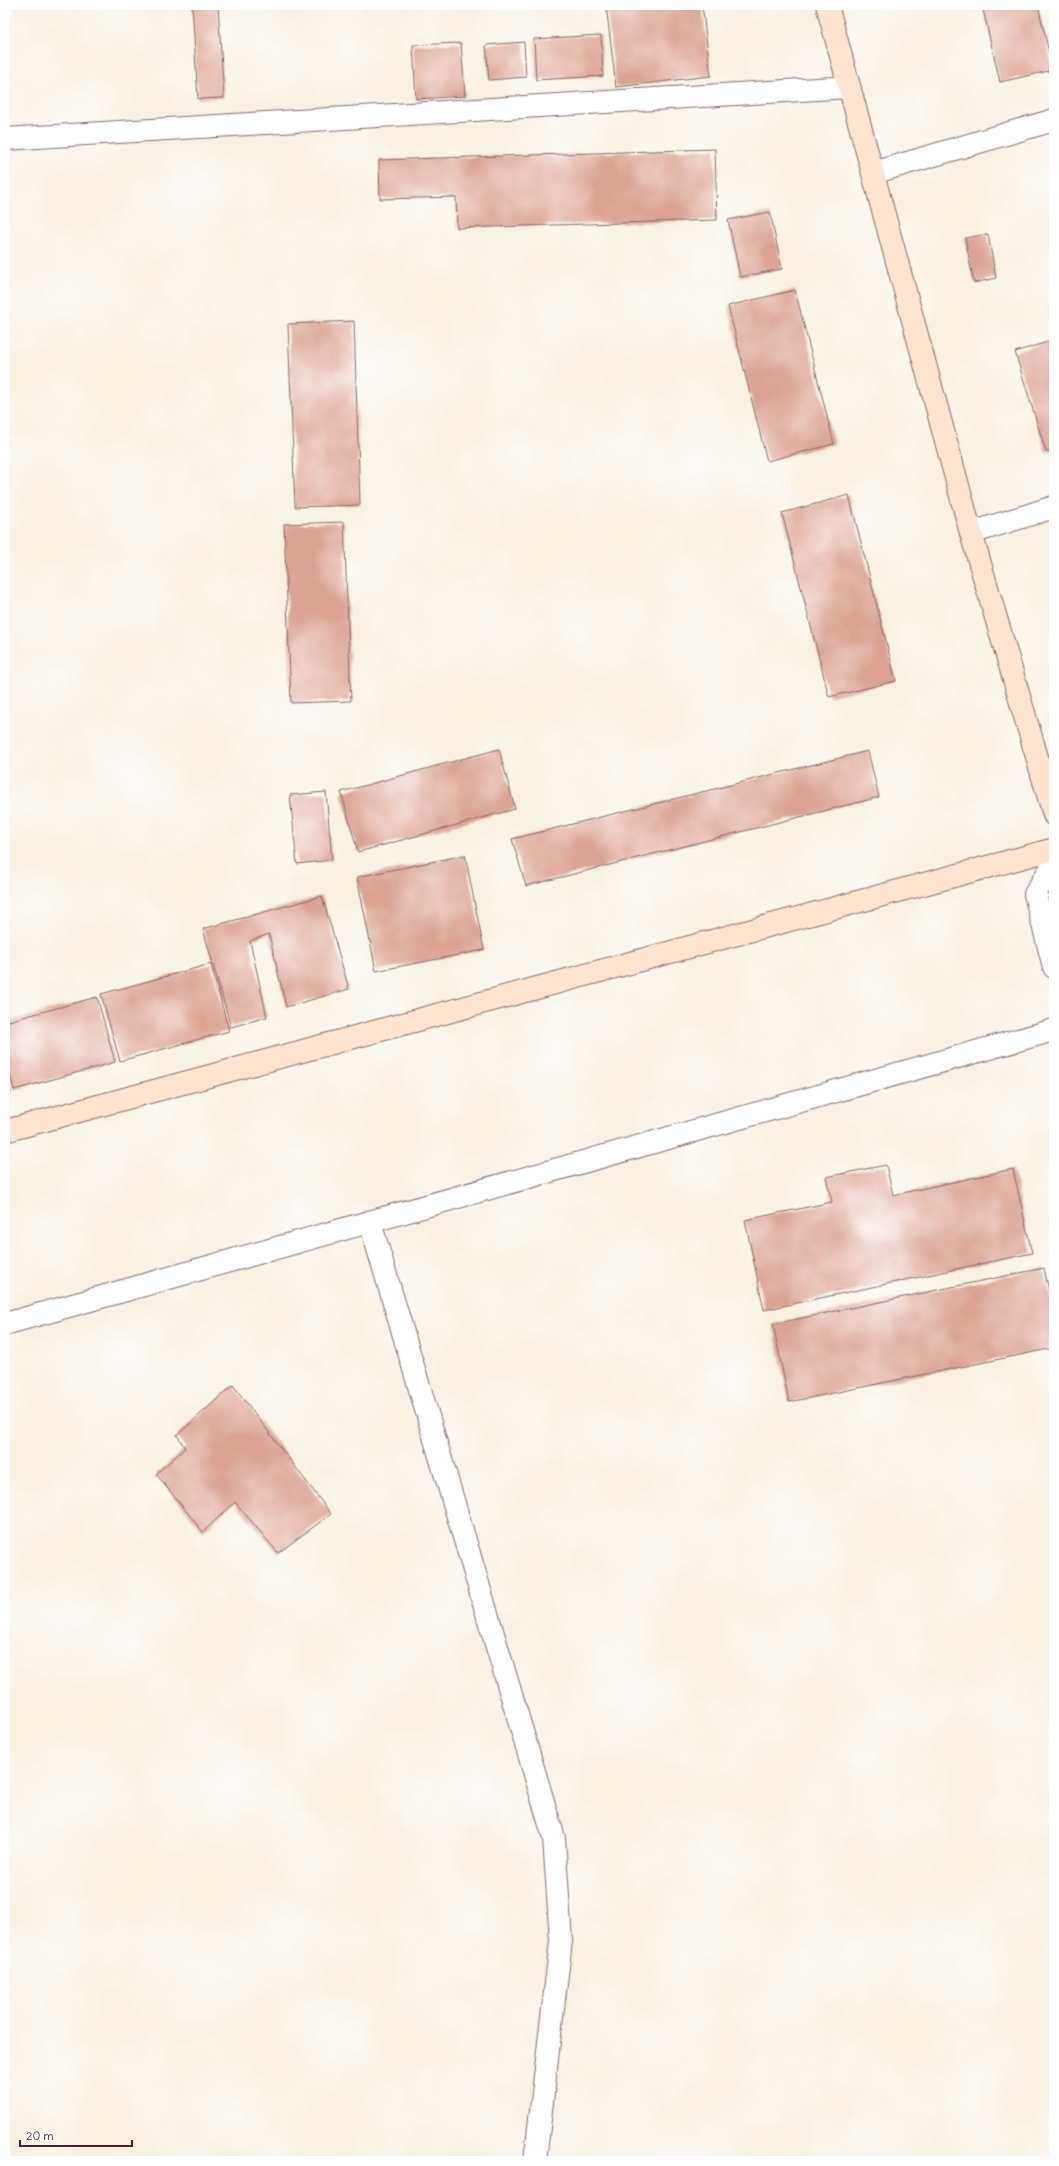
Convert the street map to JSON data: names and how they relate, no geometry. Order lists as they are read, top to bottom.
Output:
{
  "scale_bar": "20 m"
}
